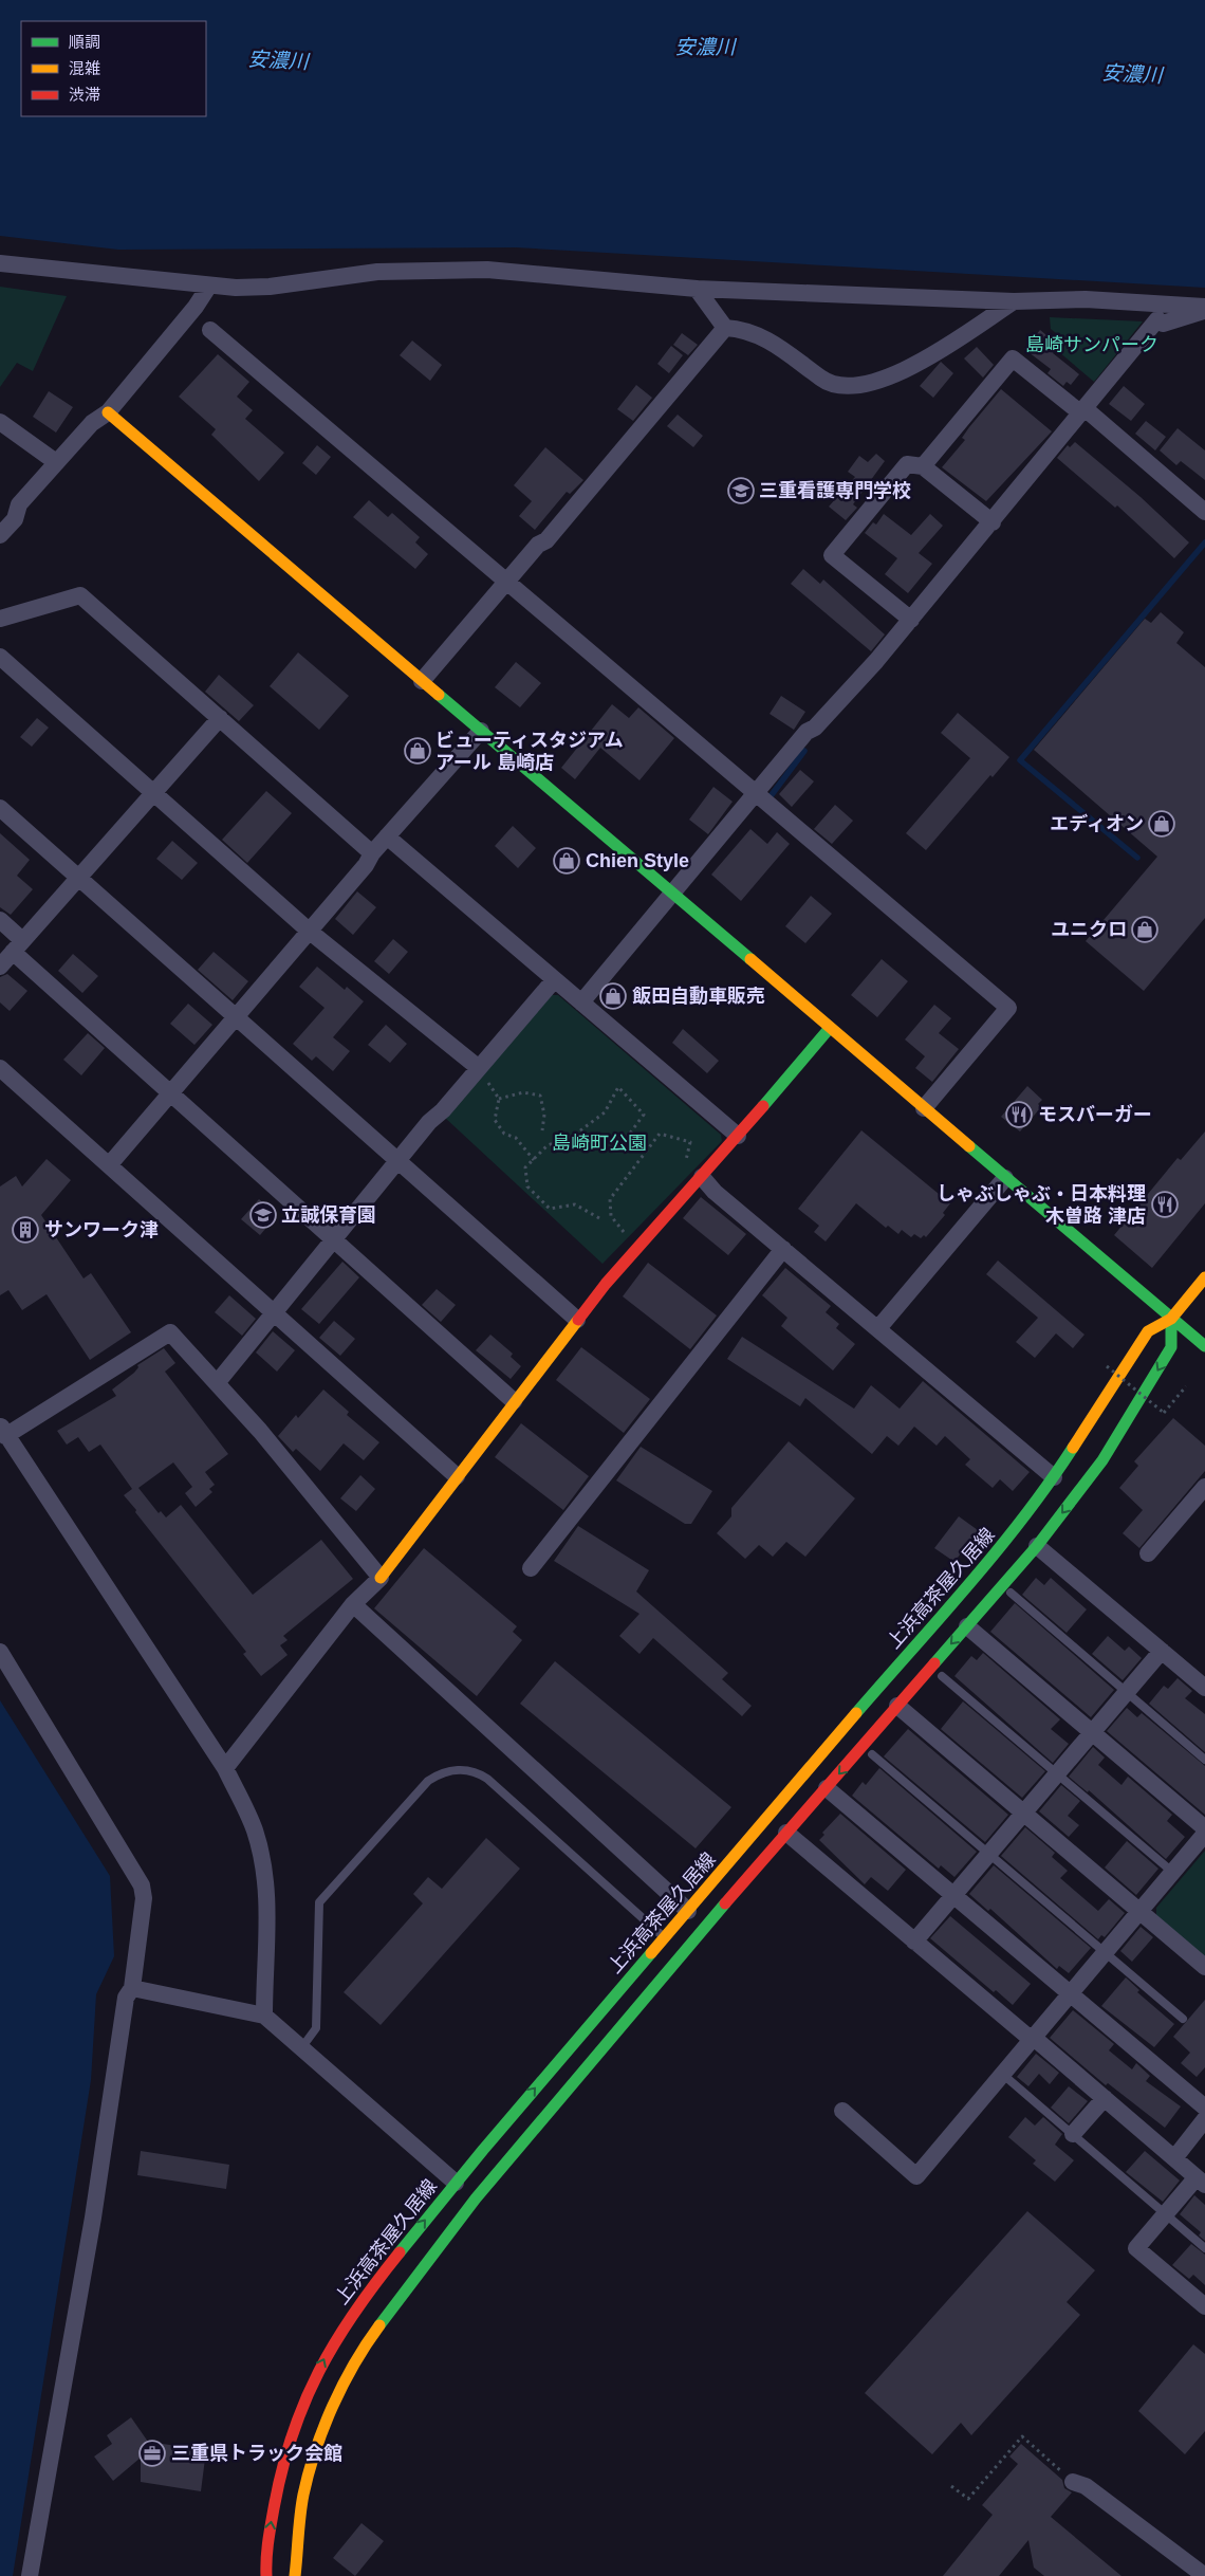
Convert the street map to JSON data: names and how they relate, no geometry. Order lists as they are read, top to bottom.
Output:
{
  "streets": {
    "main road": ["上浜高茶屋久居線"]
  },
  "water": ["安濃川"],
  "parks": ["島崎サンパーク", "島崎町公園"],
  "places": {
    "school or university": ["三重看護専門学校", "立誠保育園"],
    "shop": [
      "ビューティスタジアム アール 島崎店",
      "エディオン",
      "Chien Style",
      "ユニクロ",
      "飯田自動車販売"
    ],
    "restaurant": ["モスバーガー", "しゃぶしゃぶ・日本料理 木曽路 津店"],
    "building": ["サンワーク津"],
    "office": ["三重県トラック会館"]
  },
  "legend": ["順調", "混雑", "渋滞"]
}
